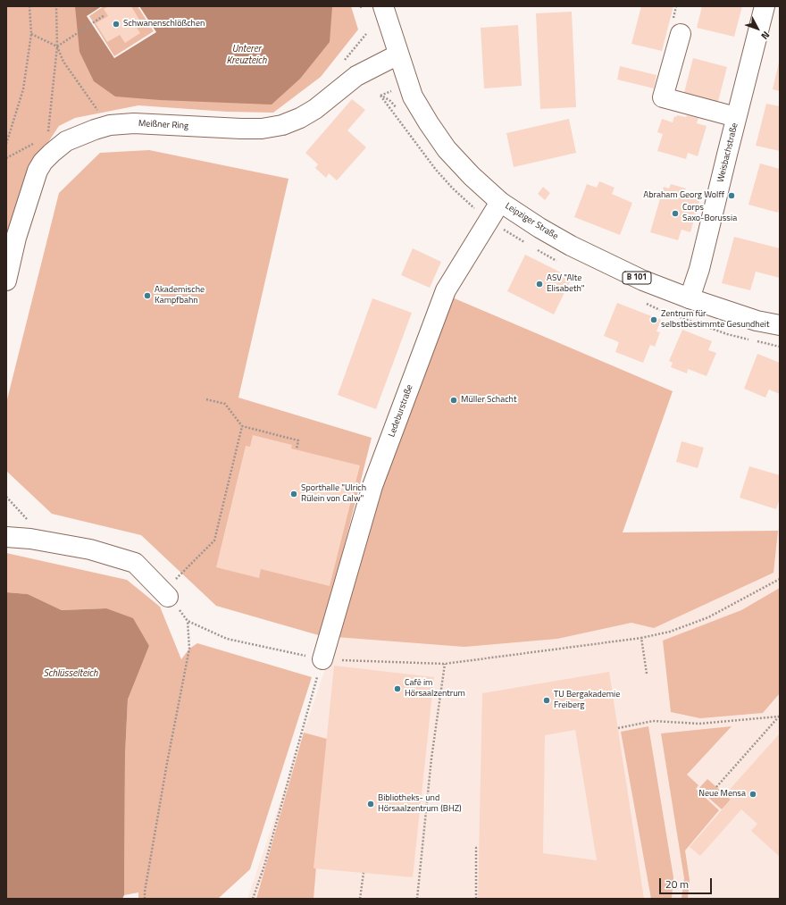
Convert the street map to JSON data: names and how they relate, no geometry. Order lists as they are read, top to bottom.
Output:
{
  "streets": {
    "main road": [
      "Meißner Ring",
      "Weisbachstraße",
      "Leipziger Straße",
      "B 101",
      "Ledeburstraße"
    ]
  },
  "crossings": [
    ["Meißner Ring", "Leipziger Straße"],
    ["Weisbachstraße", "Leipziger Straße"],
    ["Leipziger Straße", "Ledeburstraße"]
  ],
  "water": ["Unterer Kreuzteich", "Schlüsselteich"],
  "places": [
    "Schwanenschlößchen",
    "Abraham Georg Wolff",
    "Corps Saxo-Borussia",
    "ASV \"Alte Elisabeth\"",
    "Akademische Kampfbahn",
    "Zentrum für selbstbestimmte Gesundheit",
    "Müller Schacht",
    "Sporthalle \"Ulrich Rülein von Calw\"",
    "Café im Hörsaalzentrum",
    "TU Bergakademie Freiberg",
    "Neue Mensa",
    "Bibliotheks- und Hörsaalzentrum (BHZ)"
  ],
  "scale_bar": "20 m",
  "north": "bottom right"
}
